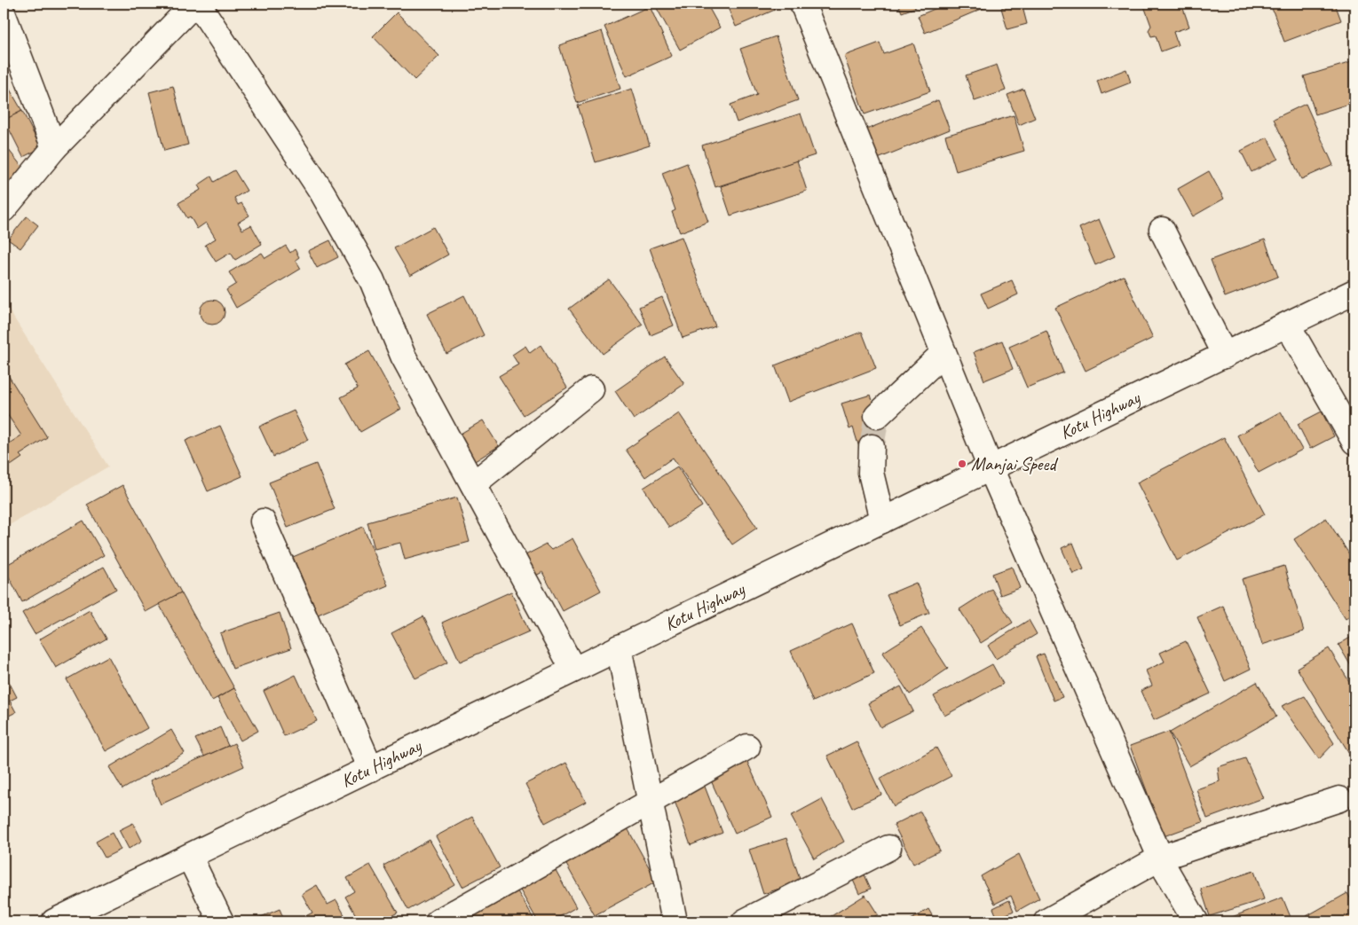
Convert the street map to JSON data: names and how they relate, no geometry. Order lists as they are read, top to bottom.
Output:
{
  "streets": {
    "street": ["Kotu Highway"]
  },
  "places": ["Manjai Speed"]
}
